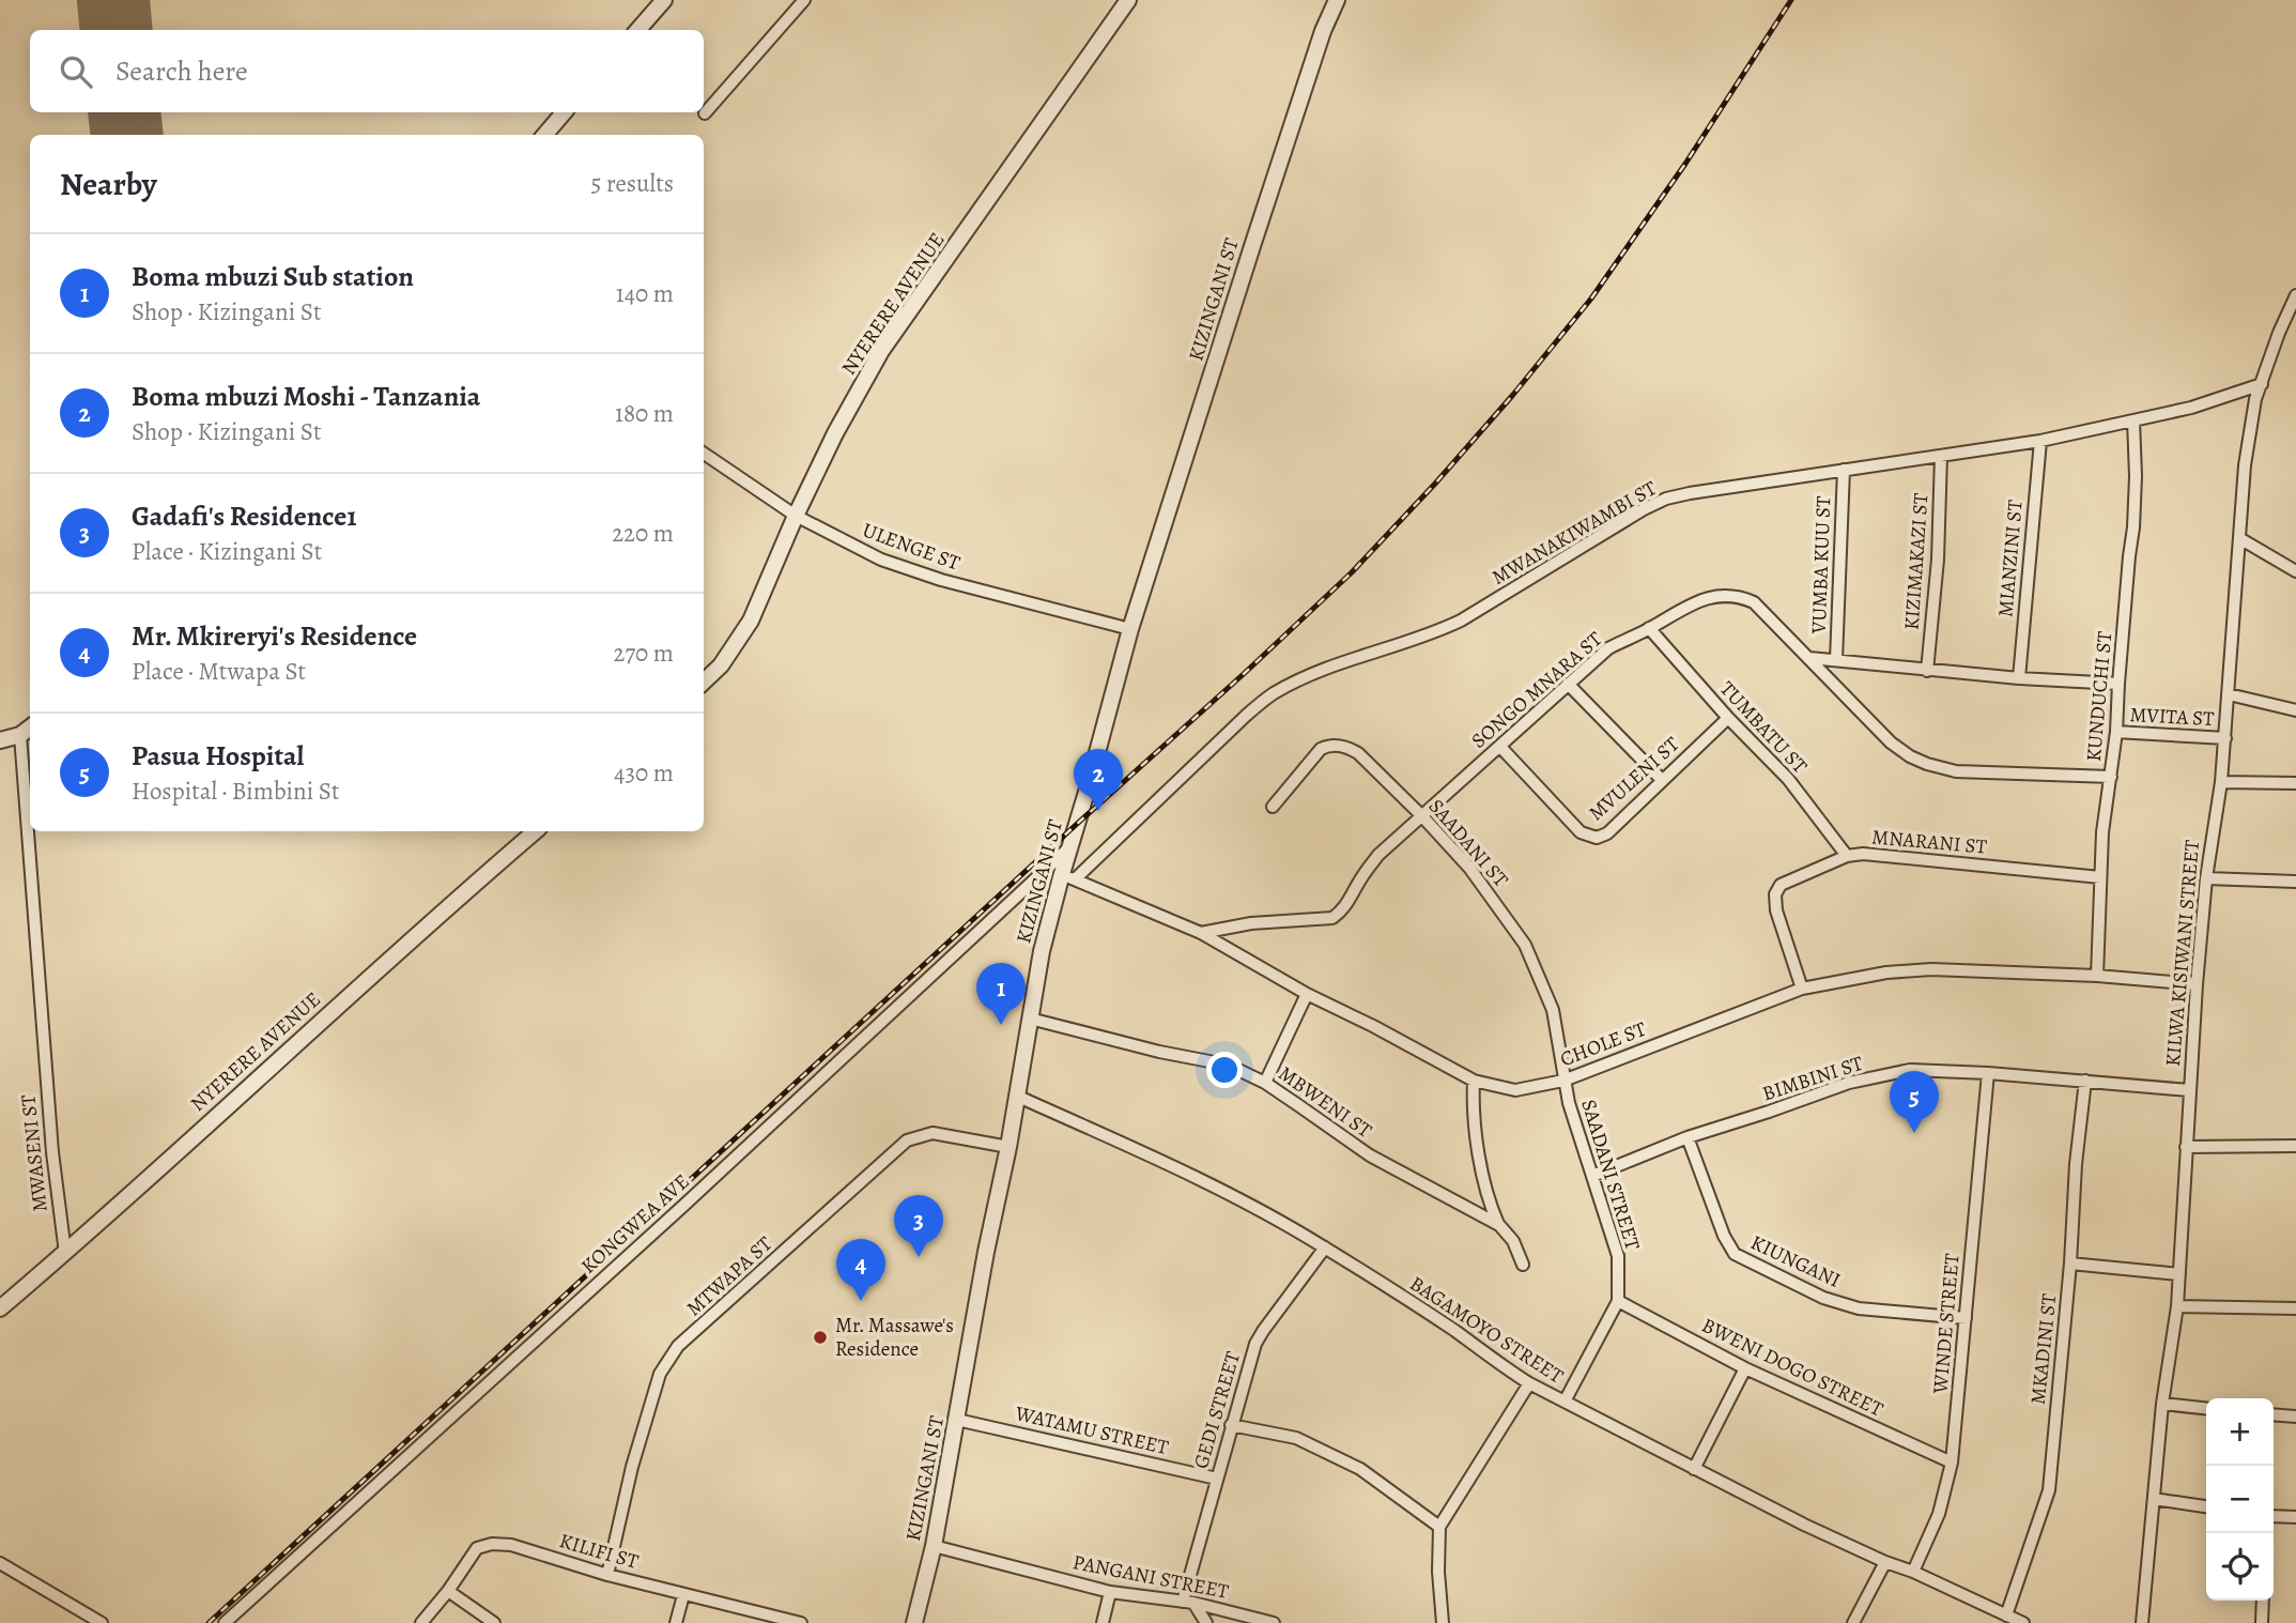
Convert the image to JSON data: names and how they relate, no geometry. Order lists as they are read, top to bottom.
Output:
{
  "streets": {
    "street": [
      "KIZINGANI ST",
      "NYERERE AVENUE",
      "MWANAKIWAMBI ST",
      "ULENGE ST",
      "MIANZINI ST",
      "KIZIMAKAZI ST",
      "VUMBA KUU ST",
      "SONGO MNARA ST",
      "KUNDUCHI ST",
      "MVITA ST",
      "TUMBATU ST",
      "MVULENI ST",
      "MNARANI ST",
      "SAADANI ST",
      "KILWA KISIWANI STREET",
      "CHOLE ST",
      "BIMBINI ST",
      "MBWENI ST",
      "MWASENI ST",
      "SAADANI STREET",
      "KONGWEA AVE",
      "KIUNGANI",
      "MTWAPA ST",
      "WINDE STREET",
      "BAGAMOYO STREET",
      "MKADINI ST",
      "BWENI DOGO STREET",
      "GEDI STREET",
      "WATAMU STREET",
      "KILIFI ST",
      "PANGANI STREET"
    ]
  },
  "crossings": [
    ["KIZINGANI ST", "MWANAKIWAMBI ST"],
    ["KIZINGANI ST", "ULENGE ST"],
    ["KIZINGANI ST", "CHOLE ST"],
    ["KIZINGANI ST", "MBWENI ST"],
    ["KIZINGANI ST", "KONGWEA AVE"],
    ["KIZINGANI ST", "MTWAPA ST"],
    ["KIZINGANI ST", "BAGAMOYO STREET"],
    ["KIZINGANI ST", "WATAMU STREET"],
    ["KIZINGANI ST", "PANGANI STREET"],
    ["NYERERE AVENUE", "ULENGE ST"],
    ["NYERERE AVENUE", "MWASENI ST"],
    ["MWANAKIWAMBI ST", "MIANZINI ST"],
    ["MWANAKIWAMBI ST", "KIZIMAKAZI ST"],
    ["MWANAKIWAMBI ST", "VUMBA KUU ST"],
    ["MWANAKIWAMBI ST", "KUNDUCHI ST"],
    ["MWANAKIWAMBI ST", "KILWA KISIWANI STREET"],
    ["MWANAKIWAMBI ST", "CHOLE ST"],
    ["SONGO MNARA ST", "KUNDUCHI ST"],
    ["SONGO MNARA ST", "TUMBATU ST"],
    ["SONGO MNARA ST", "MVULENI ST"],
    ["SONGO MNARA ST", "SAADANI ST"],
    ["SONGO MNARA ST", "CHOLE ST"],
    ["KUNDUCHI ST", "MVITA ST"],
    ["KUNDUCHI ST", "MNARANI ST"],
    ["KUNDUCHI ST", "CHOLE ST"],
    ["MVITA ST", "KILWA KISIWANI STREET"],
    ["TUMBATU ST", "MVULENI ST"],
    ["TUMBATU ST", "MNARANI ST"],
    ["MNARANI ST", "CHOLE ST"],
    ["SAADANI ST", "CHOLE ST"],
    ["SAADANI ST", "SAADANI STREET"],
    ["KILWA KISIWANI STREET", "CHOLE ST"],
    ["KILWA KISIWANI STREET", "BIMBINI ST"],
    ["CHOLE ST", "SAADANI STREET"],
    ["BIMBINI ST", "SAADANI STREET"],
    ["BIMBINI ST", "KIUNGANI"],
    ["BIMBINI ST", "WINDE STREET"],
    ["BIMBINI ST", "MKADINI ST"],
    ["SAADANI STREET", "BAGAMOYO STREET"],
    ["SAADANI STREET", "BWENI DOGO STREET"],
    ["KIUNGANI", "WINDE STREET"],
    ["MTWAPA ST", "KILIFI ST"],
    ["WINDE STREET", "BAGAMOYO STREET"],
    ["WINDE STREET", "BWENI DOGO STREET"],
    ["BAGAMOYO STREET", "MKADINI ST"],
    ["BAGAMOYO STREET", "GEDI STREET"],
    ["GEDI STREET", "WATAMU STREET"],
    ["GEDI STREET", "PANGANI STREET"]
  ],
  "places": ["Mr. Massawe's Residence"],
  "page": {
    "search": "Search here",
    "heading": ["Nearby", "5 results"],
    "list": [
      {
        "mark": "1",
        "name": "Boma mbuzi Sub station",
        "note": "Shop · Kizingani St",
        "value": "140 m"
      },
      {
        "mark": "2",
        "name": "Boma mbuzi Moshi - Tanzania",
        "note": "Shop · Kizingani St",
        "value": "180 m"
      },
      {
        "mark": "3",
        "name": "Gadafi's Residence1",
        "note": "Place · Kizingani St",
        "value": "220 m"
      },
      {
        "mark": "4",
        "name": "Mr. Mkireryi's Residence",
        "note": "Place · Mtwapa St",
        "value": "270 m"
      },
      {
        "mark": "5",
        "name": "Pasua Hospital",
        "note": "Hospital · Bimbini St",
        "value": "430 m"
      }
    ],
    "pins": [
      "2",
      "1",
      "5",
      "3",
      "4"
    ],
    "map_buttons": ["+", "−"]
  }
}
